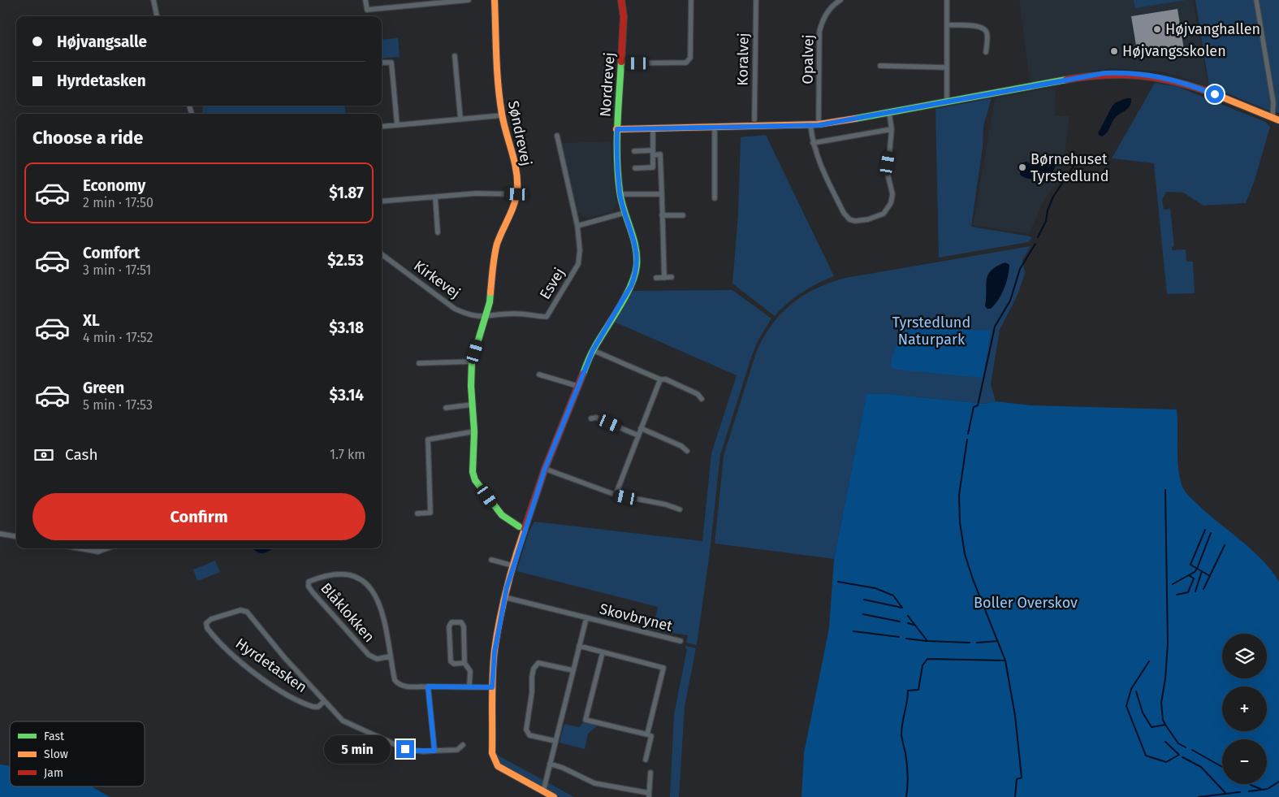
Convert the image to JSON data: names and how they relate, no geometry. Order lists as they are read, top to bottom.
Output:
{
  "streets": {
    "street": [
      "Koralvej",
      "Opalvej",
      "Nordrevej",
      "Søndrevej",
      "Kirkevej",
      "Esvej",
      "Blåklokken",
      "Skovbrynet",
      "Hyrdetasken"
    ]
  },
  "crossings": [
    ["Nordrevej", "Skovbrynet"],
    ["Søndrevej", "Kirkevej"],
    ["Søndrevej", "Esvej"],
    ["Kirkevej", "Esvej"]
  ],
  "parks": ["Tyrstedlund Naturpark", "Boller Overskov"],
  "places": ["Højvanghallen", "Højvangsskolen", "Børnehuset Tyrstedlund"],
  "legend": ["Fast", "Slow", "Jam"],
  "page": {
    "banner": ["Højvangsalle", "Hyrdetasken"],
    "heading": "Choose a ride",
    "list": [
      {
        "name": "Economy",
        "note": "2 min · 17:50",
        "value": "$1.87"
      },
      {
        "name": "Comfort",
        "note": "3 min · 17:51",
        "value": "$2.53"
      },
      {
        "name": "XL",
        "note": "4 min · 17:52",
        "value": "$3.18"
      },
      {
        "name": "Green",
        "note": "5 min · 17:53",
        "value": "$3.14"
      }
    ],
    "pay": ["Cash", "1.7 km"],
    "buttons": "Confirm",
    "map_buttons": ["+", "−"],
    "bubble": "5 min"
  }
}
